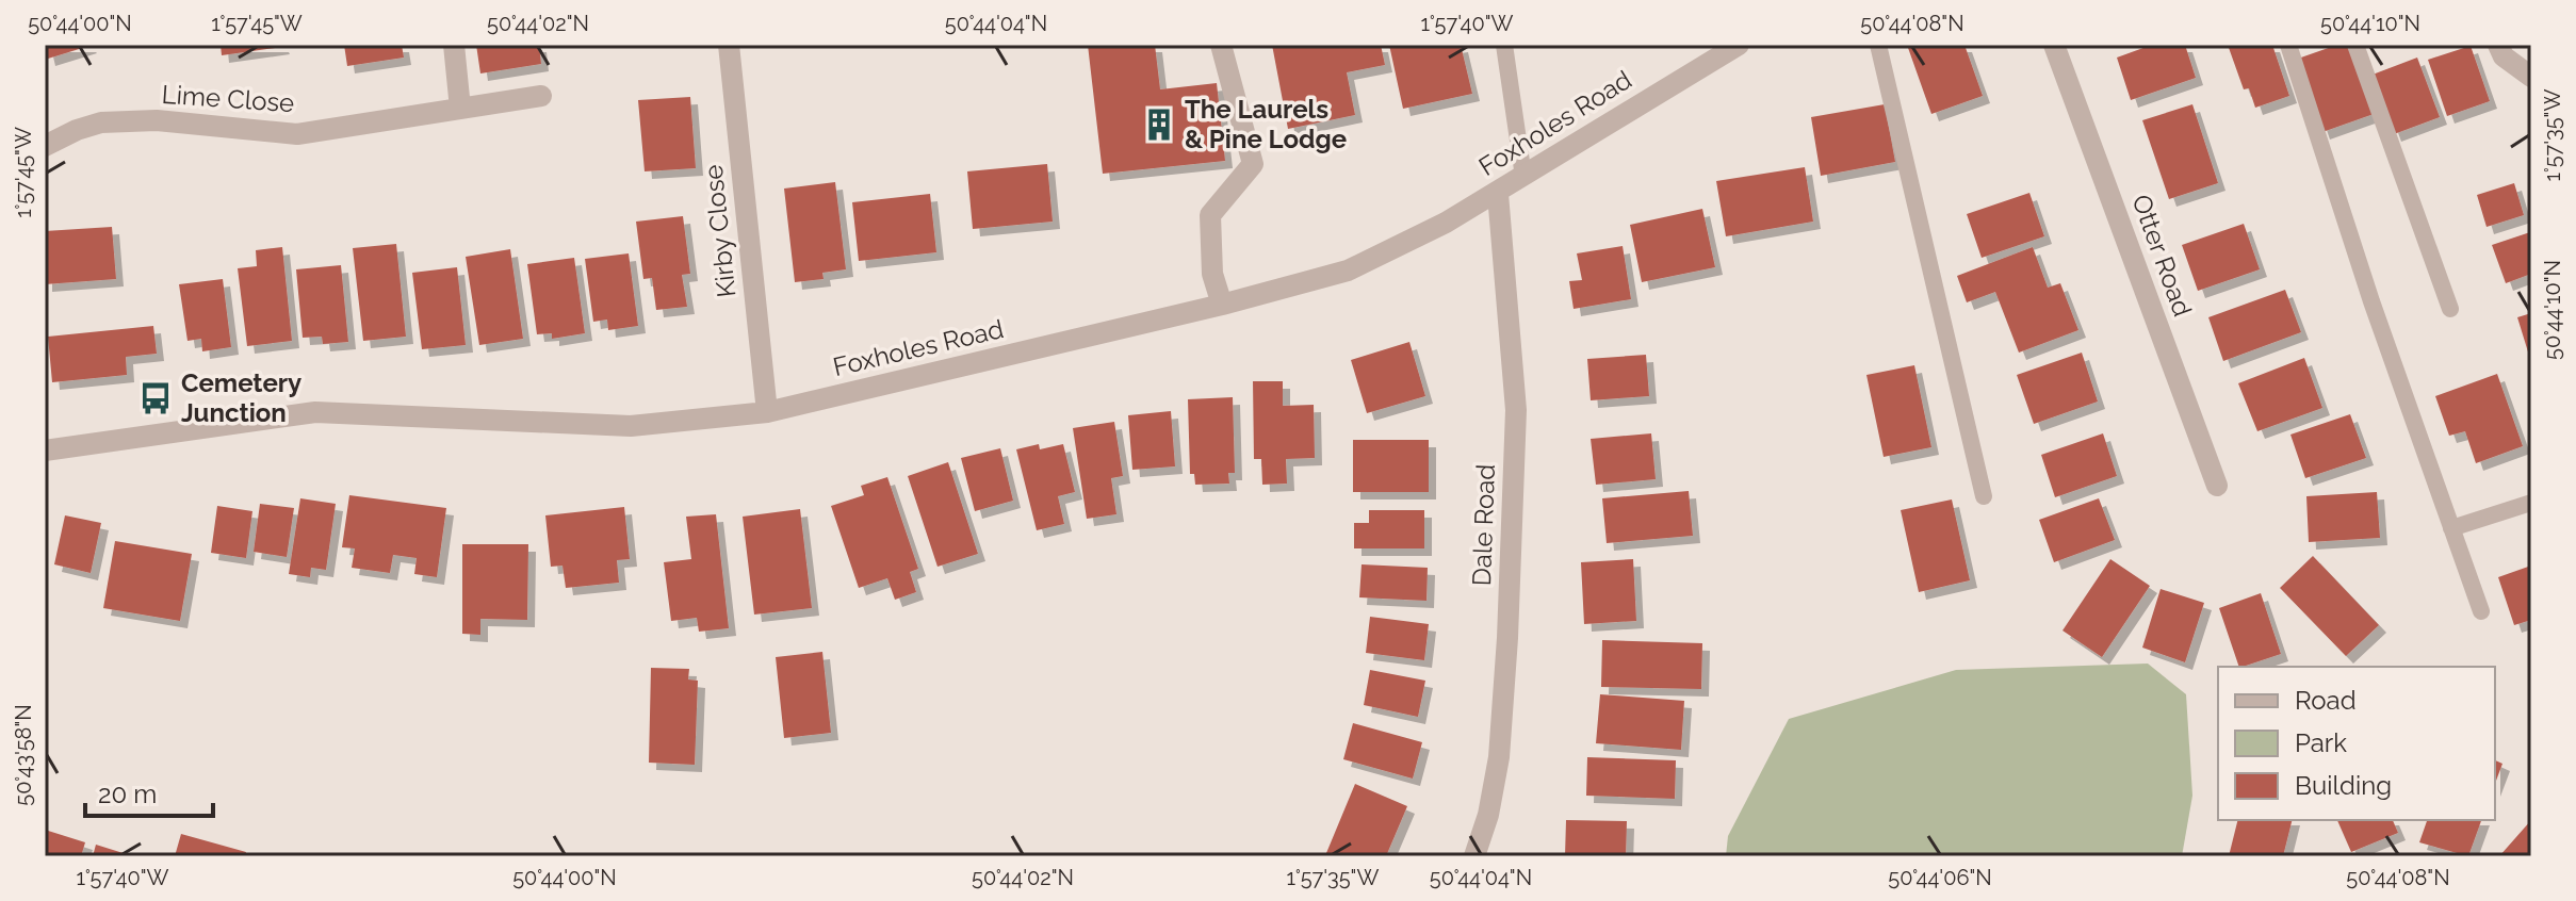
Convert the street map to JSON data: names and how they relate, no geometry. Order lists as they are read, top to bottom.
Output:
{
  "streets": {
    "street": [
      "Lime Close",
      "Foxholes Road",
      "Kirby Close",
      "Otter Road",
      "Dale Road"
    ]
  },
  "crossings": [
    ["Foxholes Road", "Kirby Close"],
    ["Foxholes Road", "Dale Road"]
  ],
  "places": {
    "building": ["The Laurels & Pine Lodge"],
    "bus stop": ["Cemetery Junction"]
  },
  "legend": ["Road", "Park", "Building"],
  "scale_bar": "20 m",
  "coordinates": [
    "50°44'00\"N",
    "1°57'45\"W",
    "50°44'02\"N",
    "50°44'04\"N",
    "1°57'40\"W",
    "50°44'08\"N",
    "50°44'10\"N",
    "1°57'35\"W",
    "50°43'58\"N",
    "50°44'06\"N"
  ]
}
